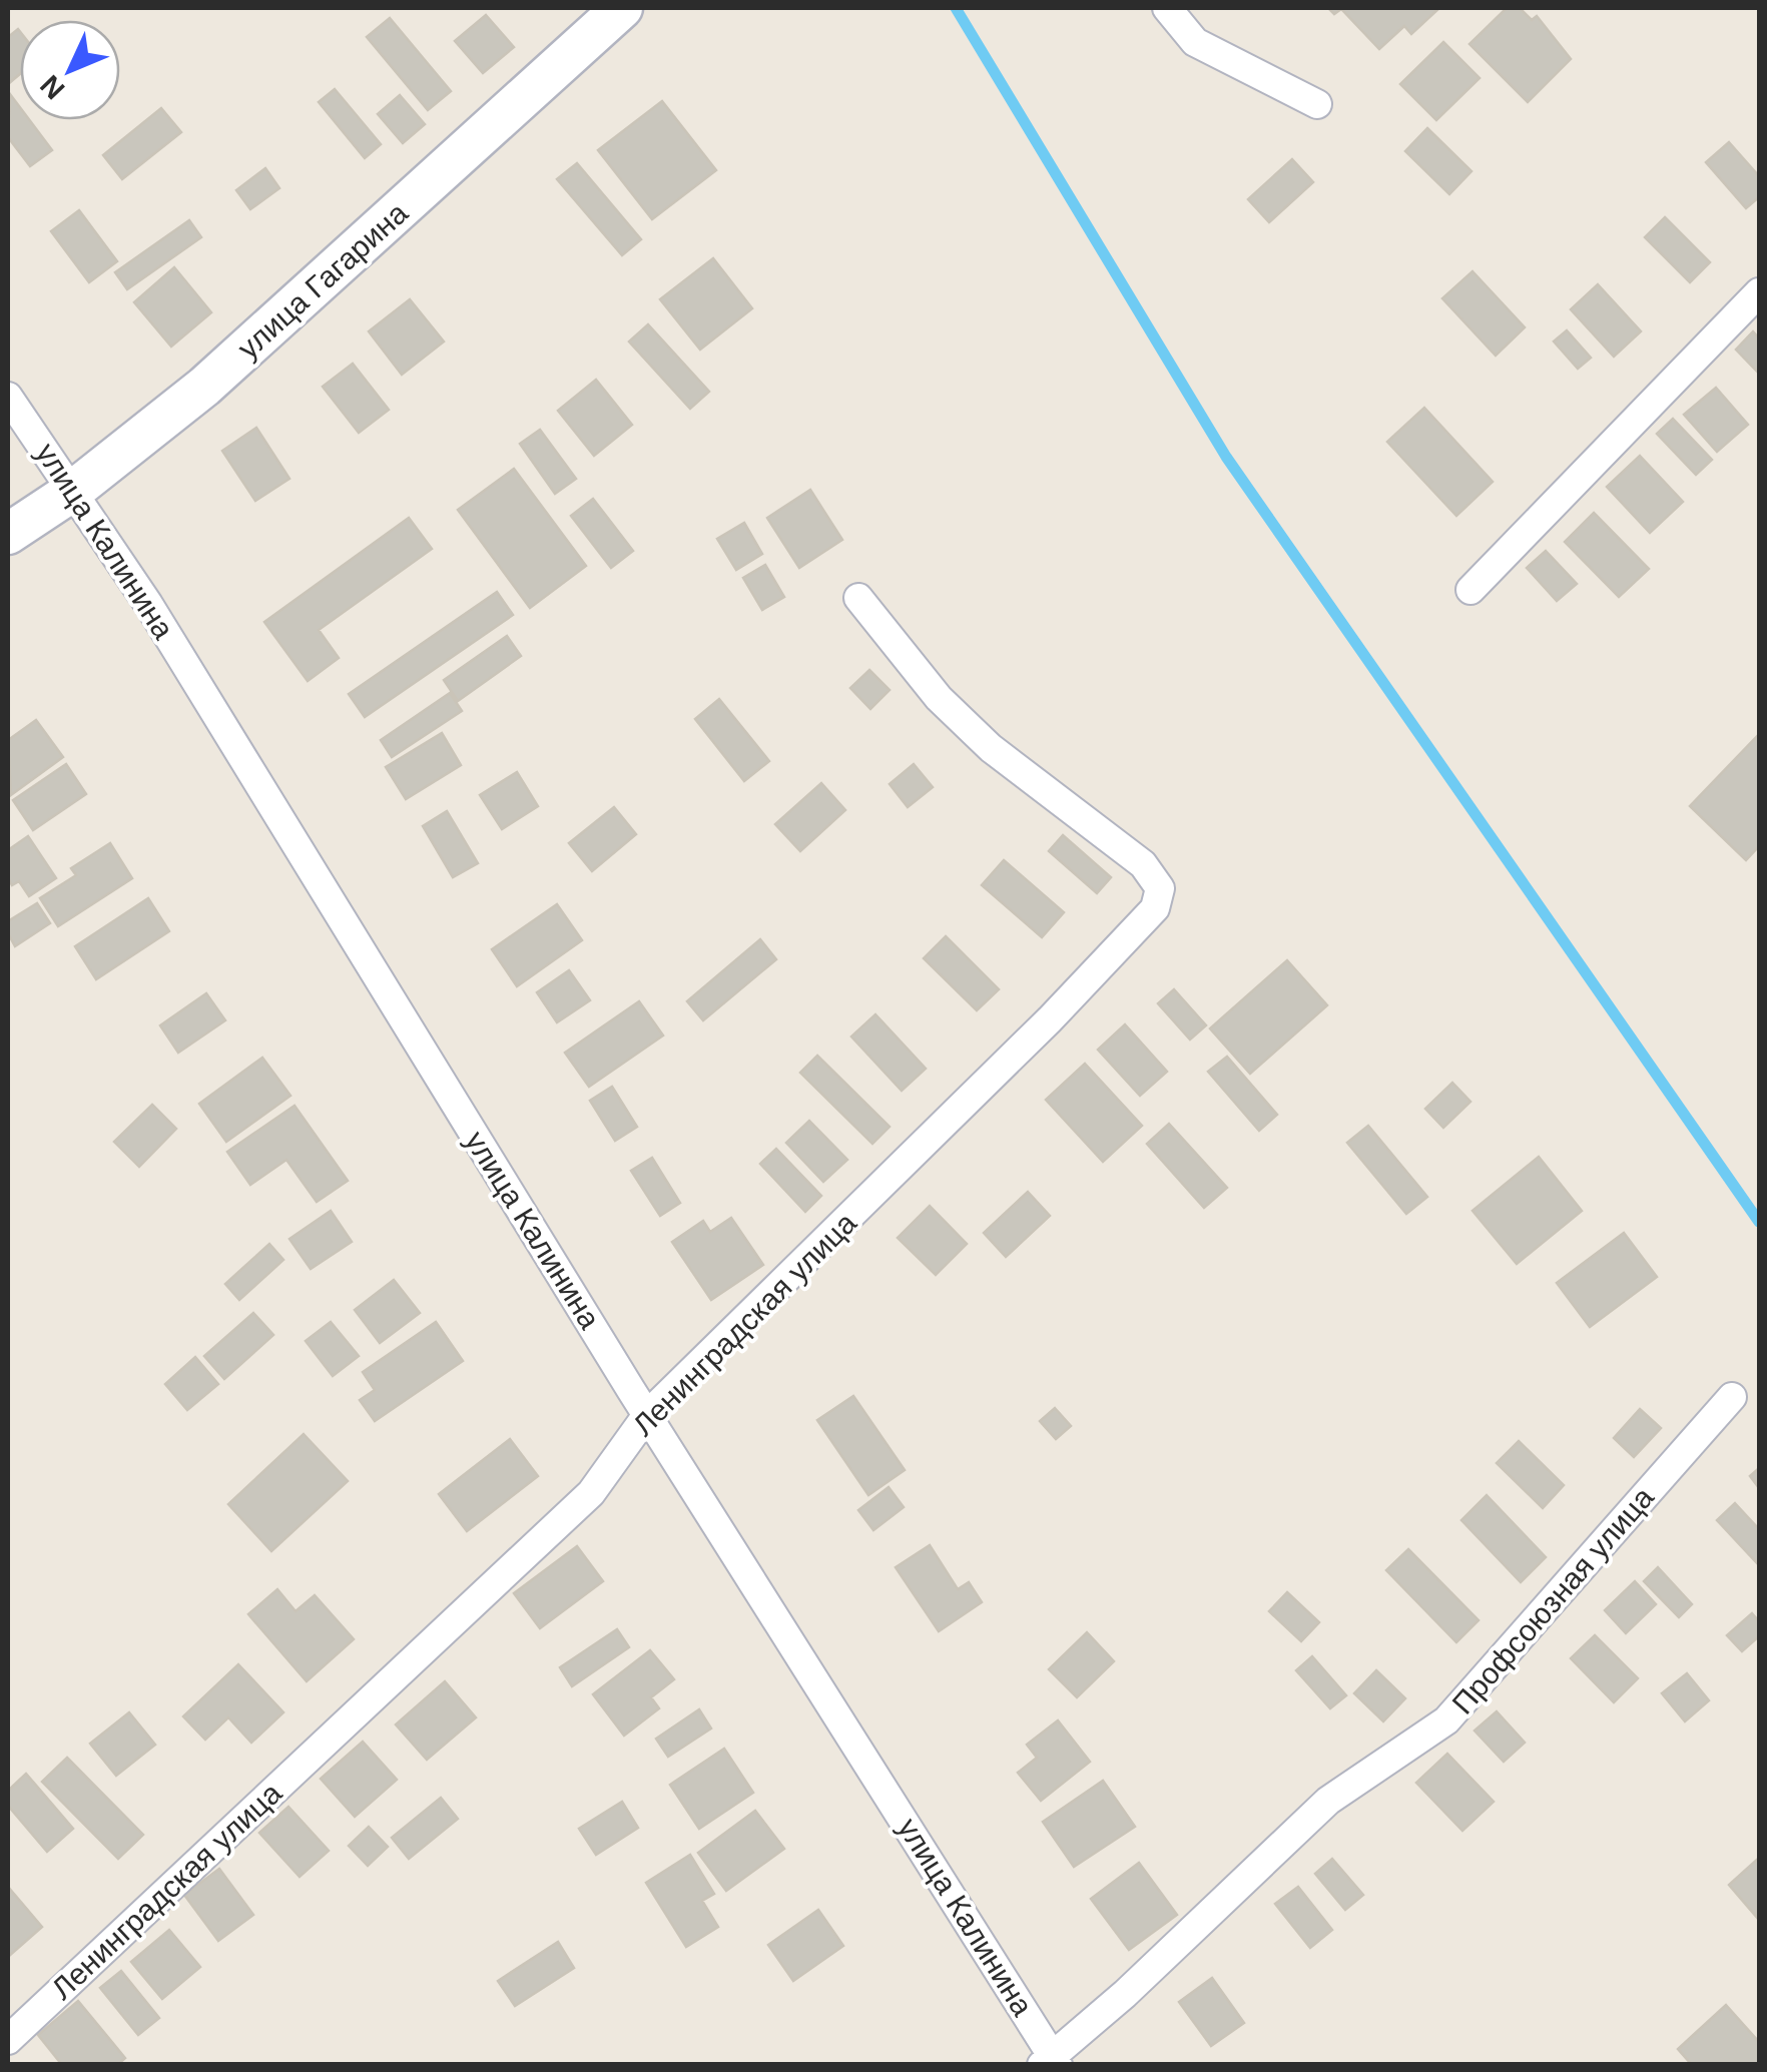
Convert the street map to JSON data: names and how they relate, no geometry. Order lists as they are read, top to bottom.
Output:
{
  "streets": {
    "street": [
      "улица Гагарина",
      "улица Калинина",
      "Ленинградская улица",
      "Профсоюзная улица"
    ]
  },
  "crossings": [
    ["улица Гагарина", "улица Калинина"],
    ["улица Калинина", "Ленинградская улица"],
    ["улица Калинина", "Профсоюзная улица"]
  ],
  "north": "bottom left"
}
